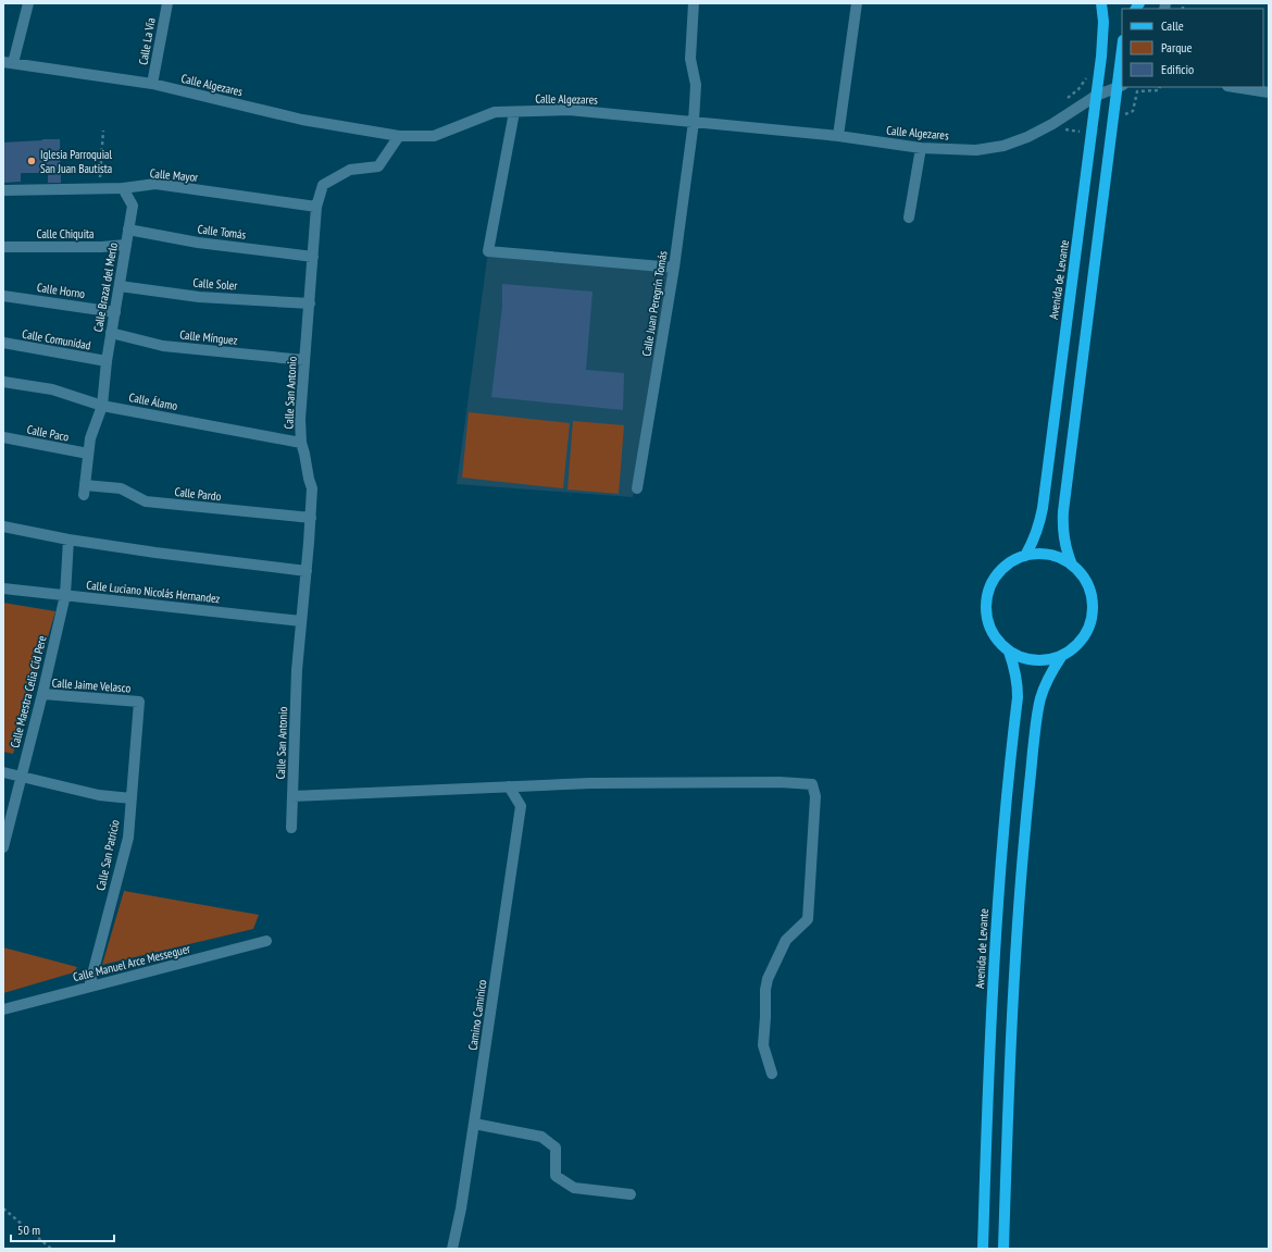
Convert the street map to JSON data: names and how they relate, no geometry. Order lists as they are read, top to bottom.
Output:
{
  "streets": {
    "main road": ["Avenida de Levante"],
    "street": [
      "Calle La Vía",
      "Calle Algezares",
      "Calle Mayor",
      "Calle Tomás",
      "Calle Chiquita",
      "Calle Soler",
      "Calle Brazal del Merlo",
      "Calle Horno",
      "Calle Juan Peregrín Tomás",
      "Calle Mínguez",
      "Calle Comunidad",
      "Calle San Antonio",
      "Calle Álamo",
      "Calle Paco",
      "Calle Pardo",
      "Calle Luciano Nicolás Hernandez",
      "Calle Jaime Velasco",
      "Calle Maestra Celia Cid Pere",
      "Calle San Patricio",
      "Calle Manuel Arce Messeguer",
      "Camino Caminico"
    ]
  },
  "crossings": [
    ["Calle La Vía", "Calle Algezares"],
    ["Calle Algezares", "Avenida de Levante"],
    ["Calle Algezares", "Calle Juan Peregrín Tomás"],
    ["Calle Algezares", "Calle San Antonio"],
    ["Calle Mayor", "Calle Brazal del Merlo"],
    ["Calle Mayor", "Calle San Antonio"],
    ["Calle Tomás", "Calle Brazal del Merlo"],
    ["Calle Tomás", "Calle San Antonio"],
    ["Calle Chiquita", "Calle Brazal del Merlo"],
    ["Calle Soler", "Calle Brazal del Merlo"],
    ["Calle Soler", "Calle San Antonio"],
    ["Calle Brazal del Merlo", "Calle Horno"],
    ["Calle Brazal del Merlo", "Calle Mínguez"],
    ["Calle Brazal del Merlo", "Calle Comunidad"],
    ["Calle Brazal del Merlo", "Calle Álamo"],
    ["Calle Brazal del Merlo", "Calle Paco"],
    ["Calle Brazal del Merlo", "Calle Pardo"],
    ["Calle Mínguez", "Calle San Antonio"],
    ["Calle San Antonio", "Calle Álamo"],
    ["Calle San Antonio", "Calle Pardo"],
    ["Calle San Antonio", "Calle Luciano Nicolás Hernandez"],
    ["Calle Luciano Nicolás Hernandez", "Calle Maestra Celia Cid Pere"],
    ["Calle Jaime Velasco", "Calle Maestra Celia Cid Pere"],
    ["Calle Jaime Velasco", "Calle San Patricio"],
    ["Calle San Patricio", "Calle Manuel Arce Messeguer"]
  ],
  "places": ["Iglesia Parroquial San Juan Bautista"],
  "legend": ["Calle", "Parque", "Edificio"],
  "scale_bar": "50 m"
}
